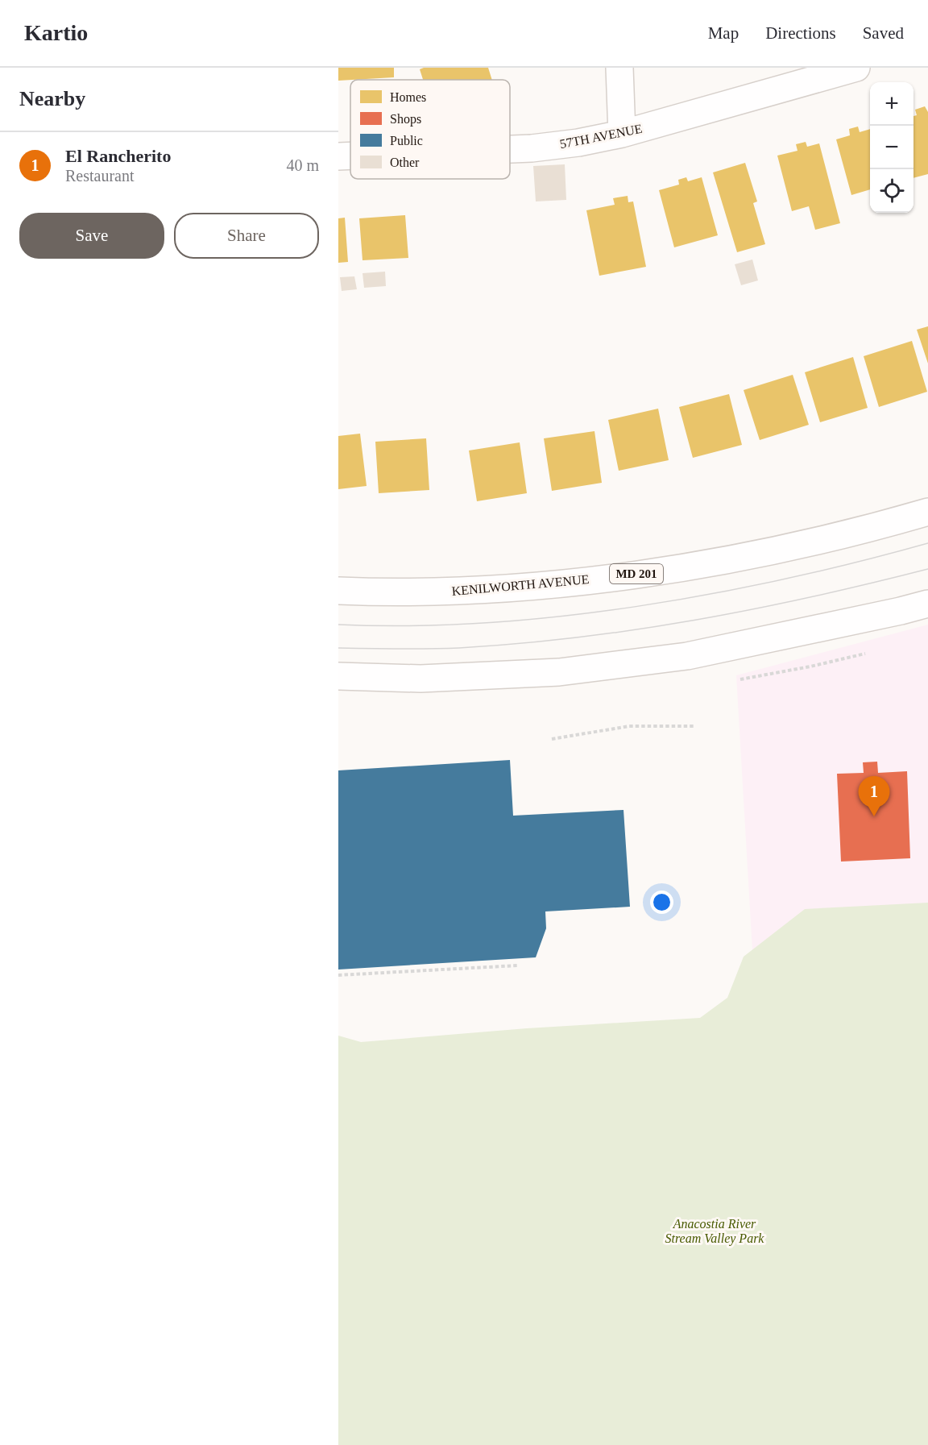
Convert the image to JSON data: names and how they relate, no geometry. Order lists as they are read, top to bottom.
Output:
{
  "streets": {
    "main road": ["57TH AVENUE", "MD 201", "KENILWORTH AVENUE"]
  },
  "parks": ["Anacostia River Stream Valley Park"],
  "legend": [
    "Homes",
    "Shops",
    "Public",
    "Other"
  ],
  "page": {
    "header": "Kartio",
    "nav": ["Map", "Directions", "Saved"],
    "heading": "Nearby",
    "map_buttons": ["+", "−"],
    "list": [
      {
        "mark": "1",
        "name": "El Rancherito",
        "note": "Restaurant",
        "value": "40 m"
      }
    ],
    "buttons": ["Save", "Share"],
    "pins": "1"
  }
}
